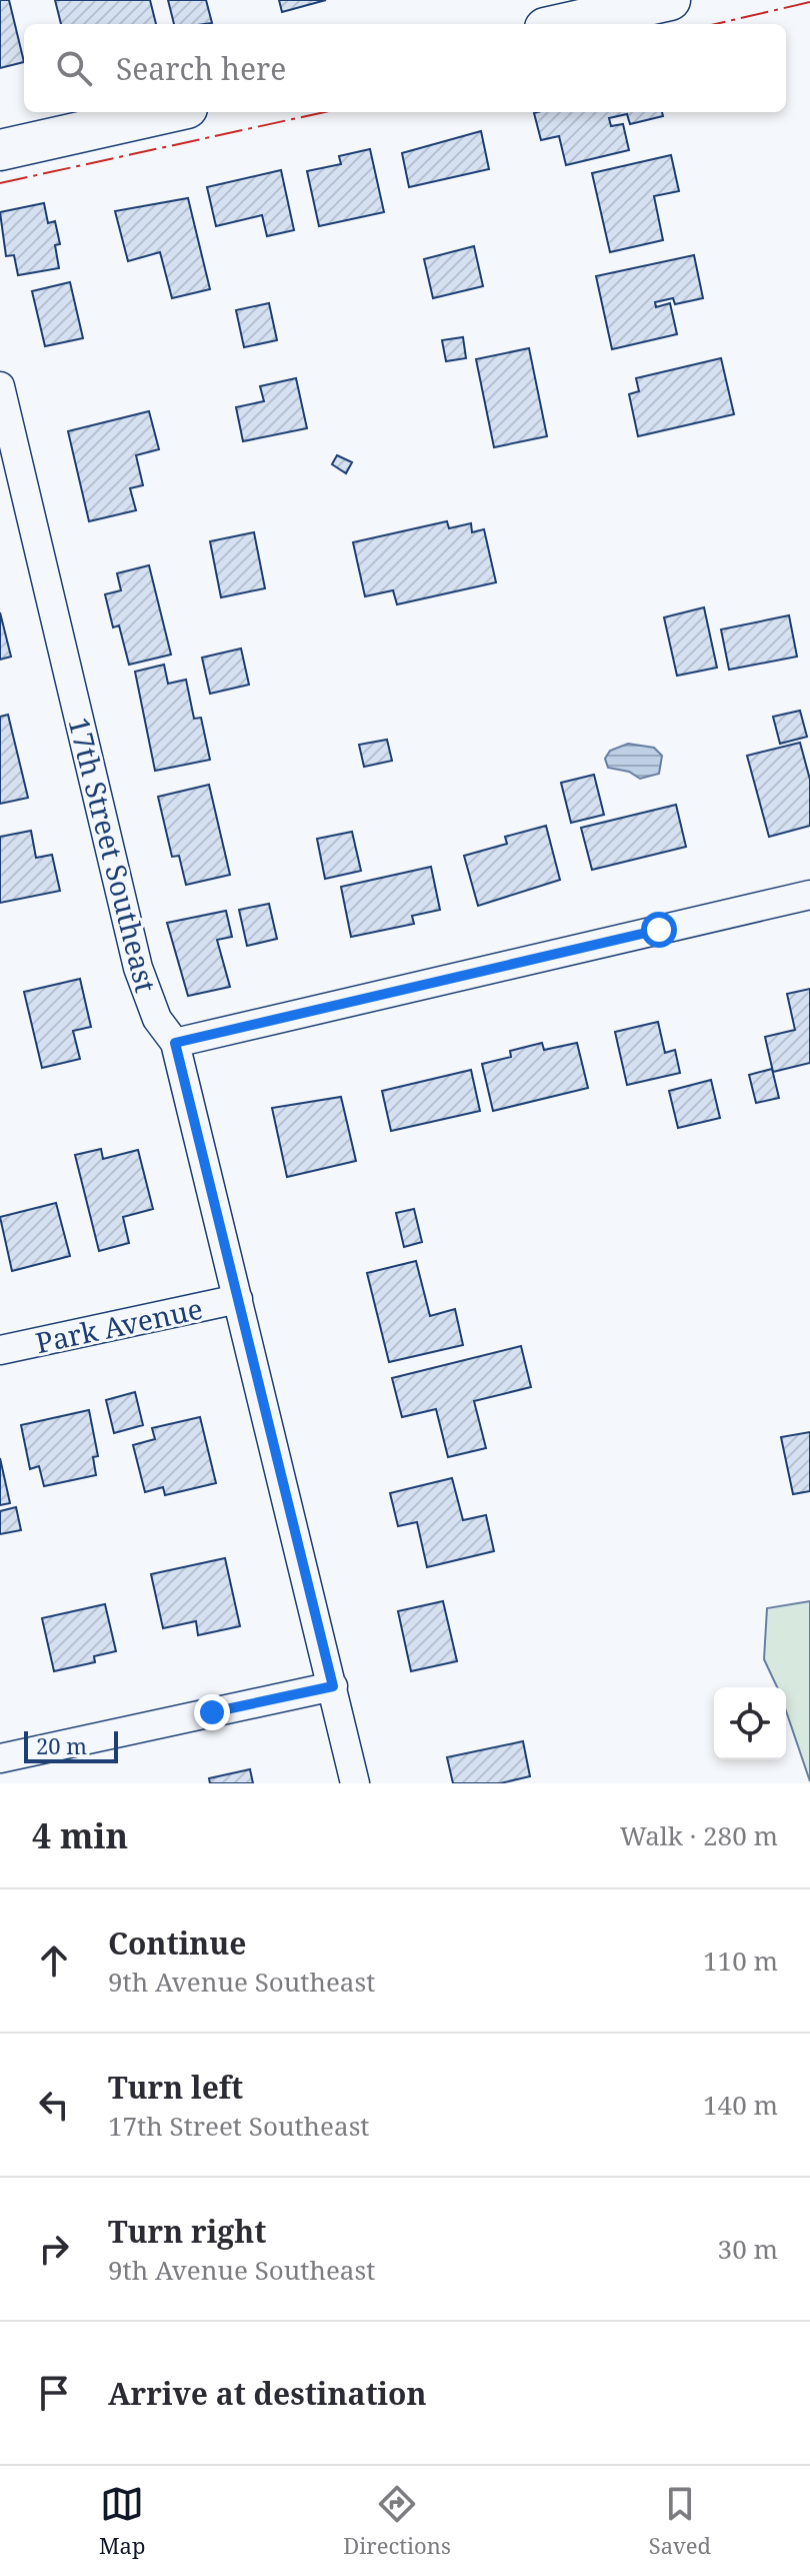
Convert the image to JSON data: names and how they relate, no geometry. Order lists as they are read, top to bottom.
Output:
{
  "streets": {
    "street": ["17th Street Southeast", "Park Avenue"]
  },
  "crossings": [
    ["17th Street Southeast", "Park Avenue"]
  ],
  "scale_bar": "20 m",
  "page": {
    "search": "Search here",
    "scale": "20 m",
    "heading": ["4 min", "Walk · 280 m"],
    "list": [
      ["Continue", "9th Avenue Southeast", "110 m"],
      ["Turn left", "17th Street Southeast", "140 m"],
      ["Turn right", "9th Avenue Southeast", "30 m"],
      "Arrive at destination"
    ],
    "nav": ["Map", "Directions", "Saved"]
  }
}
